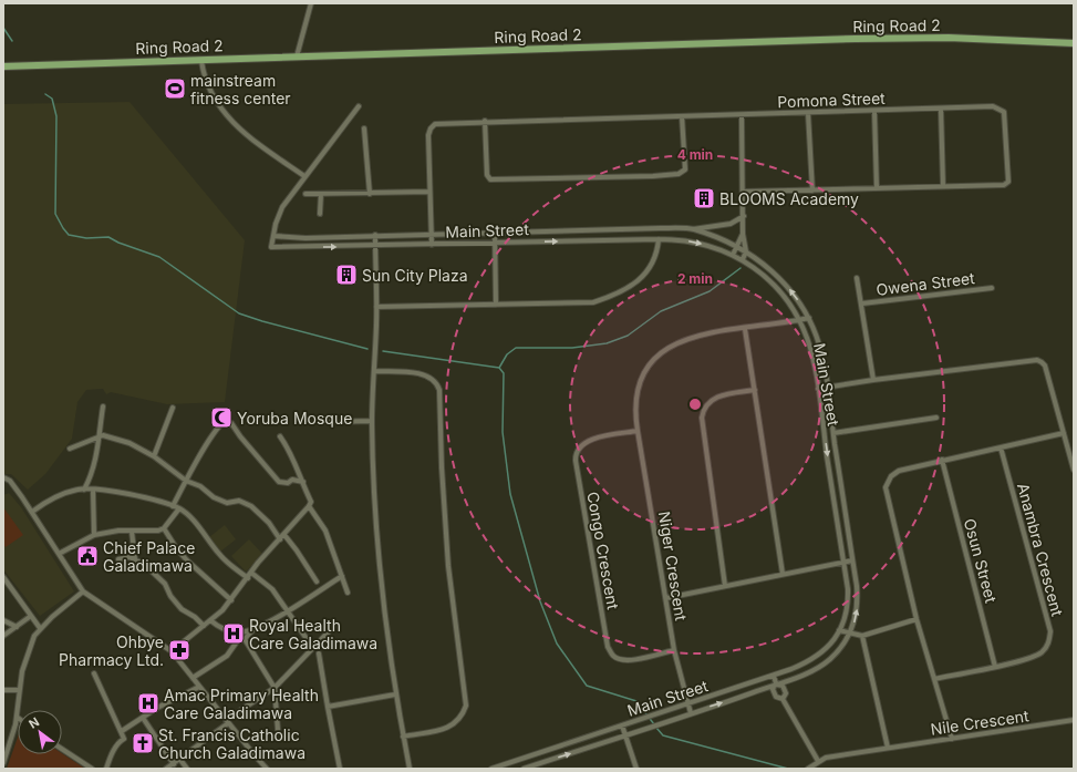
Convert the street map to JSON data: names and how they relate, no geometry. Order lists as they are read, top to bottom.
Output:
{
  "streets": {
    "main road": ["Ring Road 2"],
    "street": [
      "Pomona Street",
      "Main Street",
      "Owena Street",
      "Anambra Crescent",
      "Congo Crescent",
      "Osun Street",
      "Niger Crescent",
      "Nile Crescent"
    ]
  },
  "crossings": [
    ["Pomona Street", "Main Street"],
    ["Main Street", "Niger Crescent"],
    ["Anambra Crescent", "Osun Street"],
    ["Congo Crescent", "Niger Crescent"]
  ],
  "places": {
    "sports": ["mainstream fitness center"],
    "building": ["BLOOMS Academy", "Sun City Plaza"],
    "mosque": ["Yoruba Mosque"],
    "public building": ["Chief Palace Galadimawa"],
    "hospital": ["Royal Health Care Galadimawa", "Amac Primary Health Care Galadimawa"],
    "pharmacy": ["Ohbye Pharmacy Ltd."],
    "church": ["St. Francis Catholic Church Galadimawa"]
  },
  "north": "top left",
  "rings": ["4 min", "2 min"]
}
